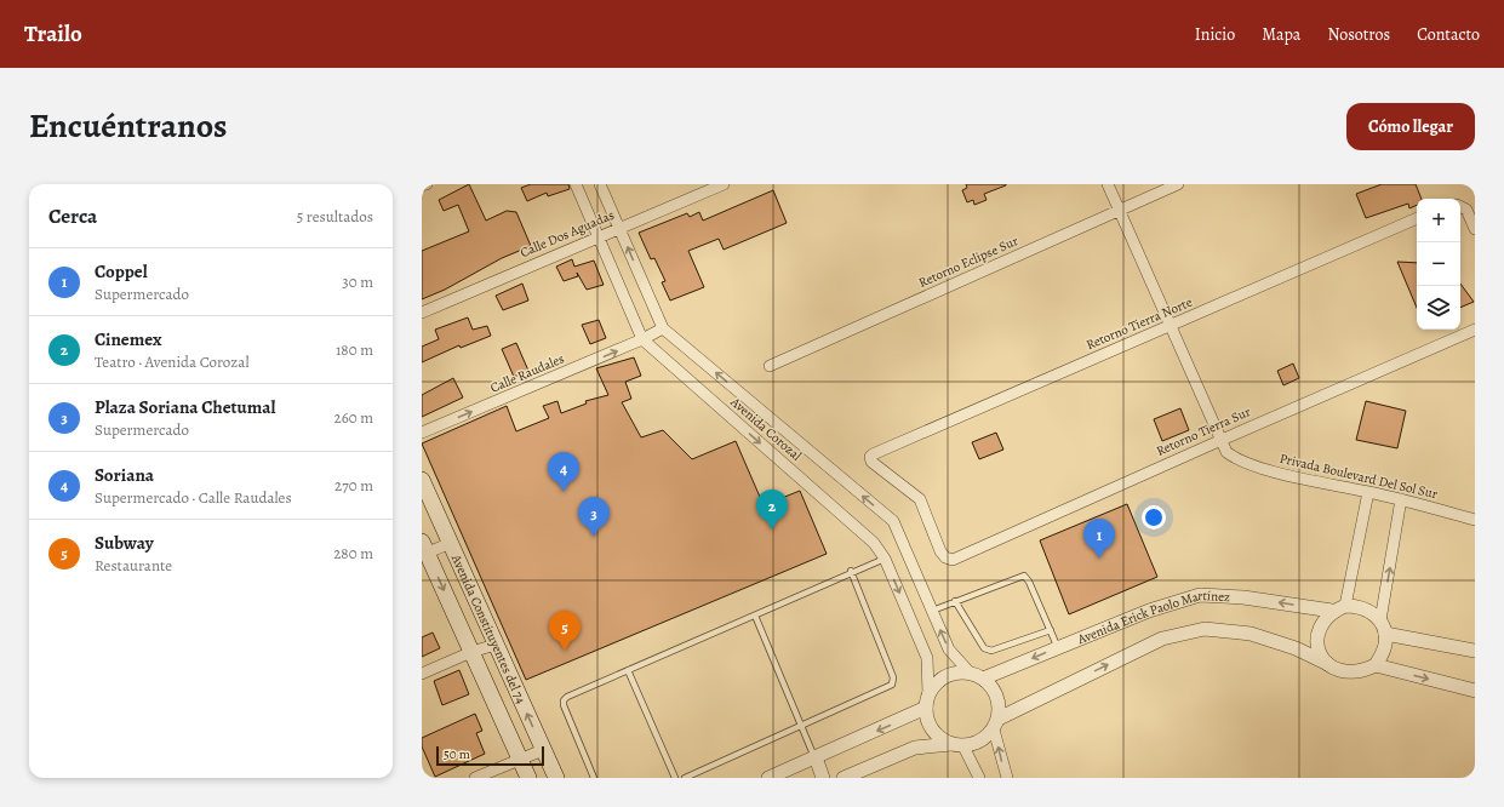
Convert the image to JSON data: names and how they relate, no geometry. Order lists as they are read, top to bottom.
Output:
{
  "streets": {
    "main road": ["Avenida Constituyentes del 74"],
    "street": [
      "Calle Dos Aguadas",
      "Retorno Eclipse Sur",
      "Retorno Tierra Norte",
      "Calle Raudales",
      "Avenida Corozal",
      "Retorno Tierra Sur",
      "Privada Boulevard Del Sol Sur",
      "Avenida Erick Paolo Martínez"
    ]
  },
  "crossings": [
    ["Calle Dos Aguadas", "Avenida Corozal"],
    ["Retorno Tierra Norte", "Retorno Tierra Sur"],
    ["Calle Raudales", "Avenida Corozal"],
    ["Avenida Corozal", "Avenida Erick Paolo Martínez"],
    ["Retorno Tierra Sur", "Privada Boulevard Del Sol Sur"]
  ],
  "one_way": ["Calle Raudales"],
  "scale_bar": "50 m",
  "page": {
    "header": "Trailo",
    "nav": [
      "Inicio",
      "Mapa",
      "Nosotros",
      "Contacto"
    ],
    "title": "Encuéntranos",
    "buttons": "Cómo llegar",
    "heading": ["Cerca", "5 resultados"],
    "map_buttons": ["+", "−"],
    "list": [
      {
        "mark": "1",
        "name": "Coppel",
        "note": "Supermercado",
        "value": "30 m"
      },
      {
        "mark": "2",
        "name": "Cinemex",
        "note": "Teatro · Avenida Corozal",
        "value": "180 m"
      },
      {
        "mark": "3",
        "name": "Plaza Soriana Chetumal",
        "note": "Supermercado",
        "value": "260 m"
      },
      {
        "mark": "4",
        "name": "Soriana",
        "note": "Supermercado · Calle Raudales",
        "value": "270 m"
      },
      {
        "mark": "5",
        "name": "Subway",
        "note": "Restaurante",
        "value": "280 m"
      }
    ],
    "pins": [
      "4",
      "2",
      "3",
      "1",
      "5"
    ],
    "scale": "50 m"
  }
}
